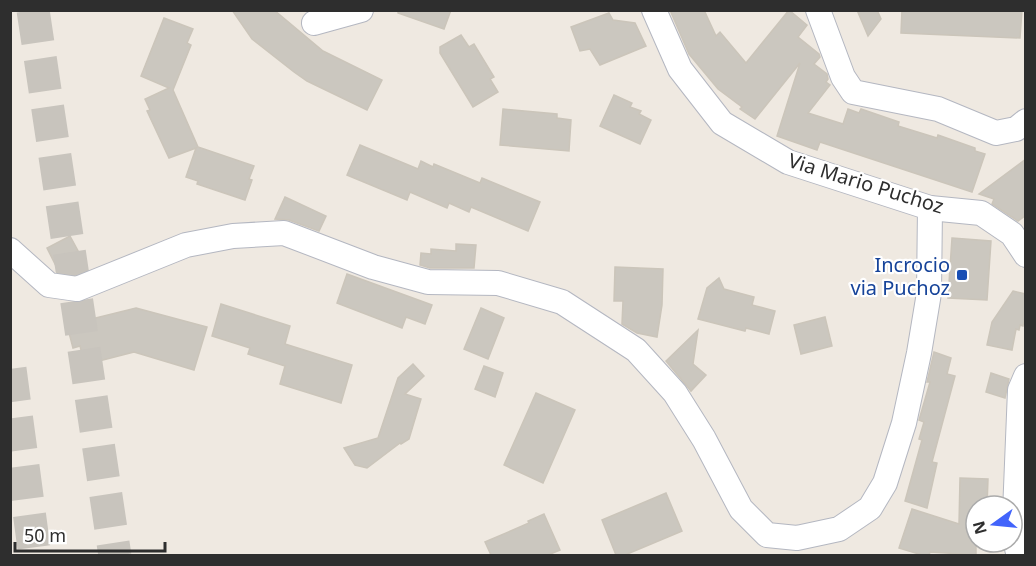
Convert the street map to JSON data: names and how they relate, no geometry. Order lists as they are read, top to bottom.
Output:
{
  "streets": {
    "street": ["Via Mario Puchoz"]
  },
  "places": {
    "transit": ["Incrocio via Puchoz"]
  },
  "scale_bar": "50 m",
  "north": "left"
}
